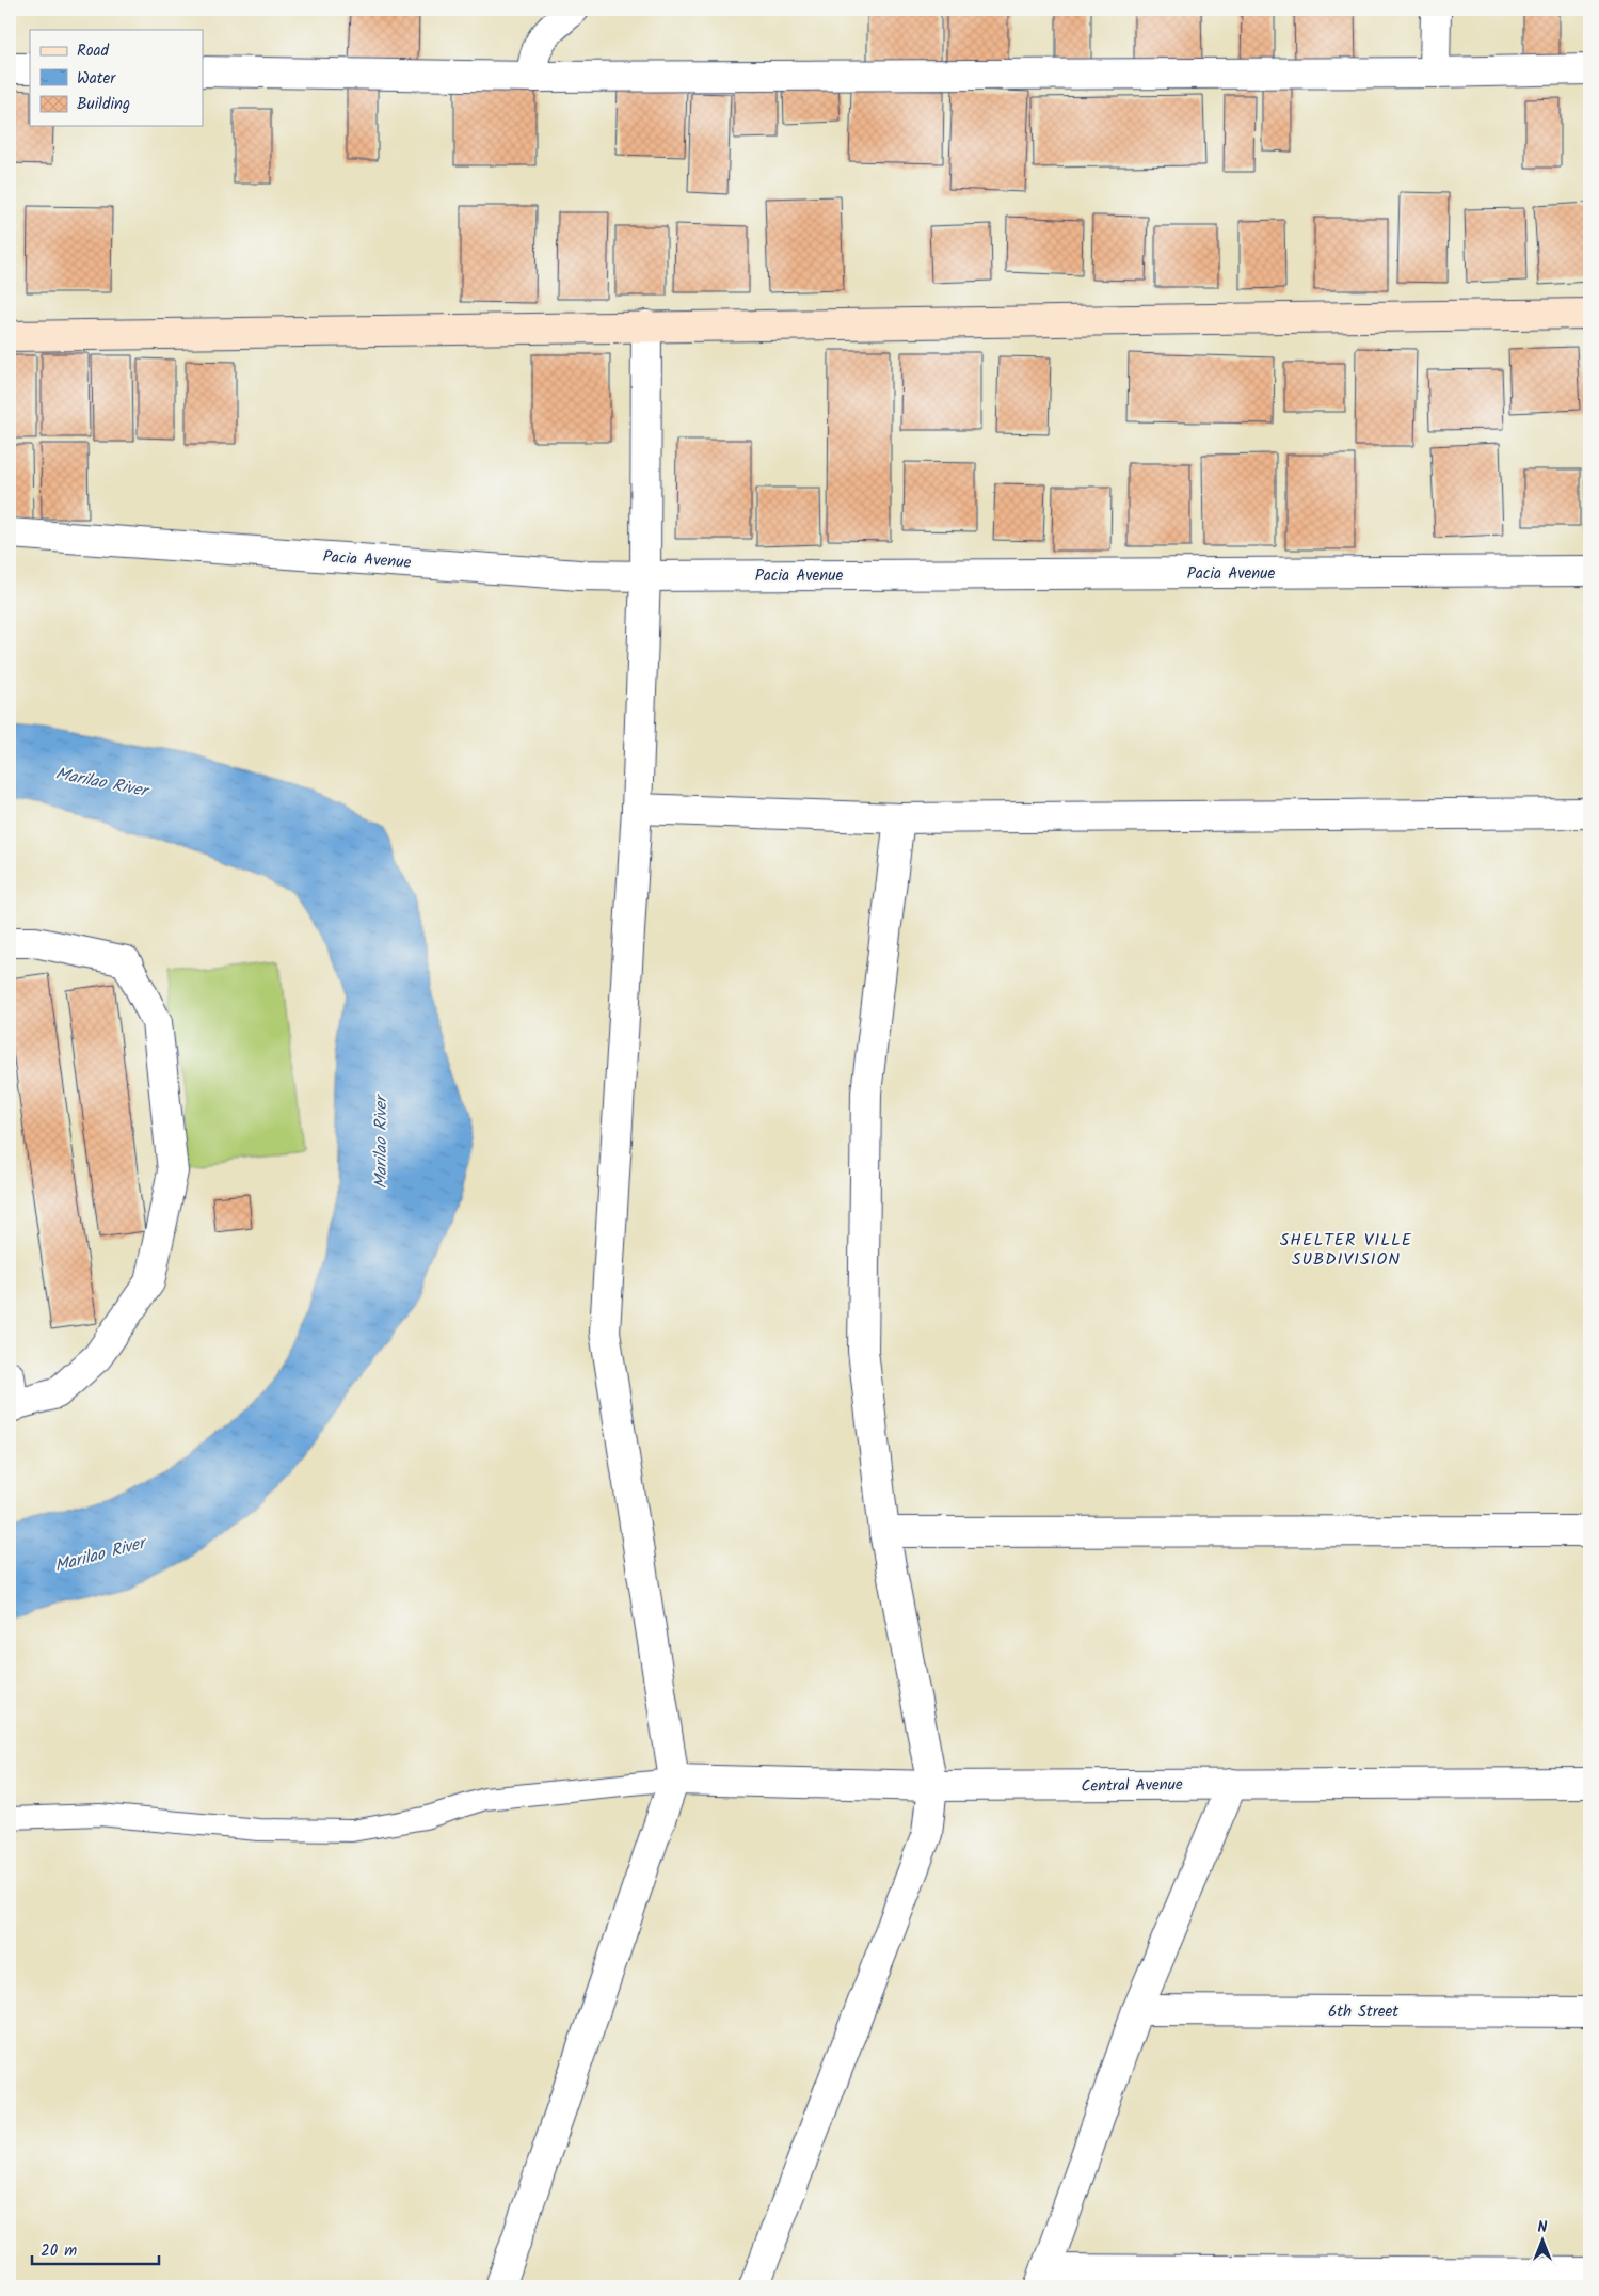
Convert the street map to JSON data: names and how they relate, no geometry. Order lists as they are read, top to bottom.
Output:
{
  "streets": {
    "street": ["Pacia Avenue", "Central Avenue", "6th Street"]
  },
  "districts": ["SHELTER VILLE SUBDIVISION"],
  "water": ["Marilao River"],
  "legend": ["Road", "Water", "Building"],
  "scale_bar": "20 m",
  "north": "top"
}
